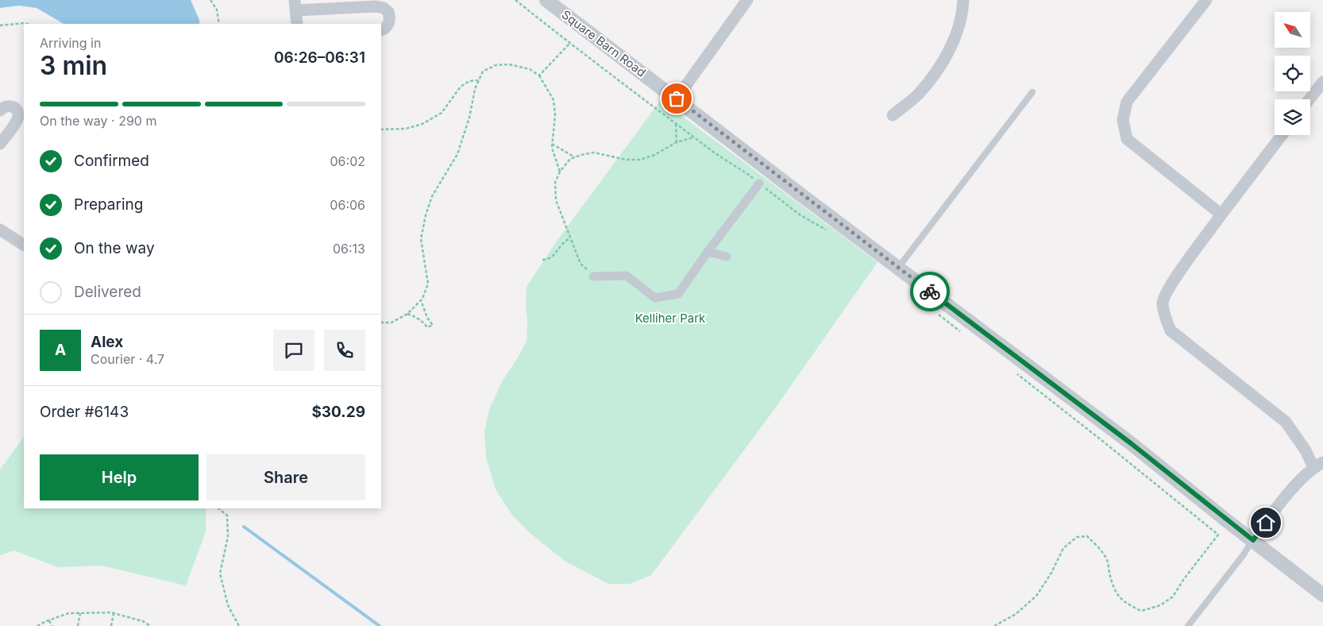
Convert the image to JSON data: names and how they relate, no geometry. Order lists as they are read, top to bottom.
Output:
{
  "streets": {
    "street": ["Square Barn Road"]
  },
  "parks": ["Kelliher Park"],
  "north": "top left",
  "page": {
    "heading": ["3 min", "Arriving in", "06:26–06:31"],
    "panel": [
      "Alex",
      "Courier · 4.7",
      "Order #6143",
      "$30.29"
    ],
    "bar": "On the way · 290 m",
    "list": [
      ["Confirmed", "06:02"],
      ["Preparing", "06:06"],
      ["On the way", "06:13"],
      "Delivered"
    ],
    "round": "A",
    "buttons": ["Help", "Share"]
  }
}
